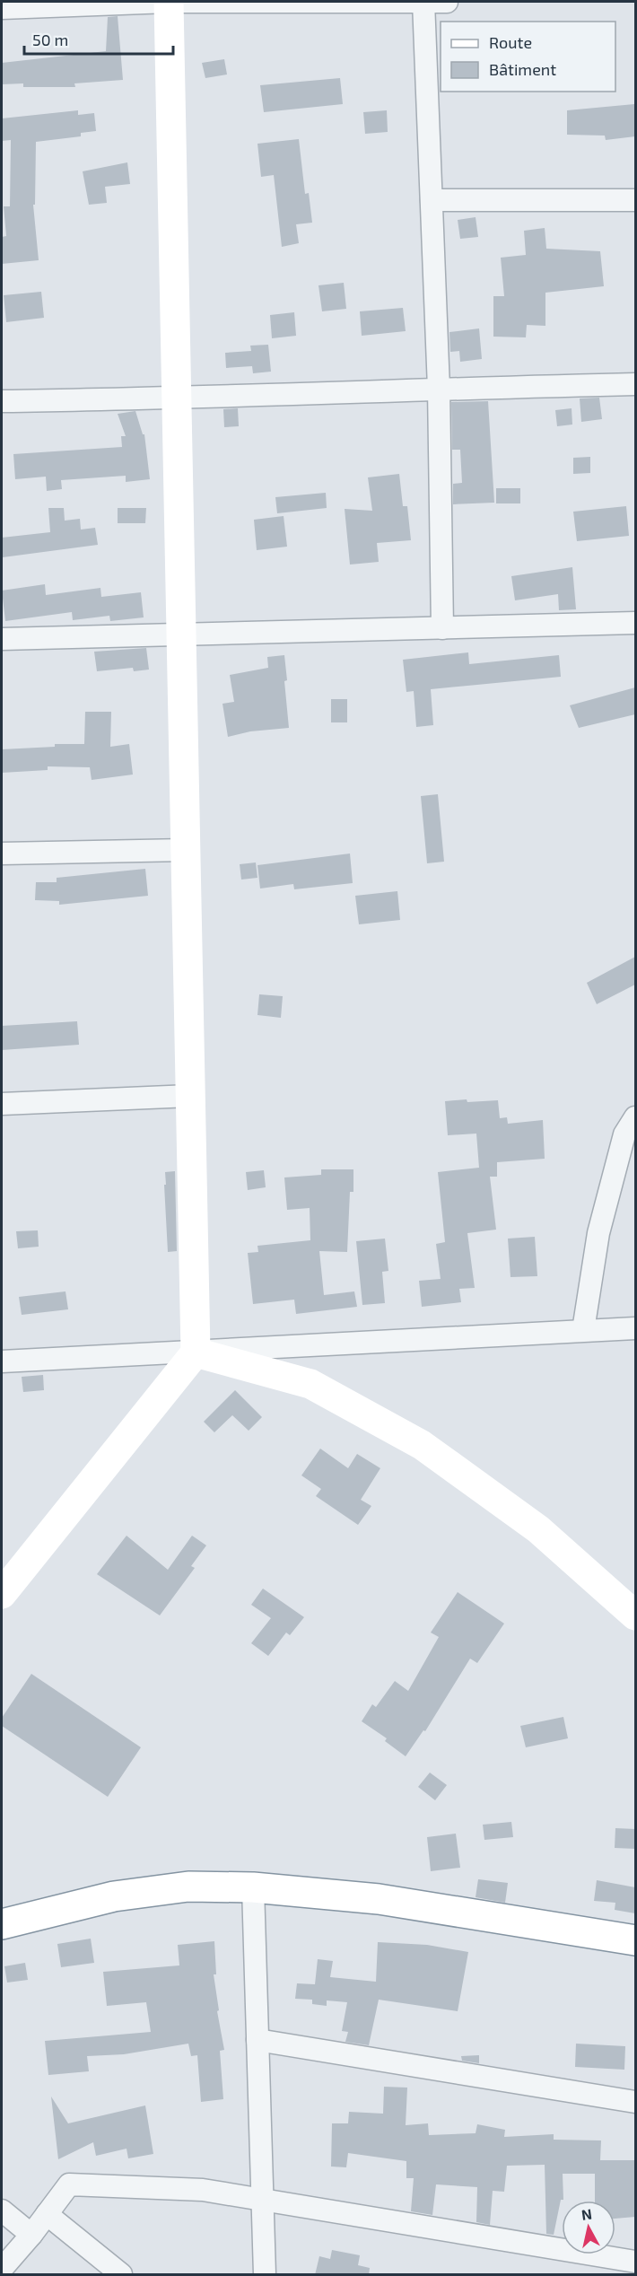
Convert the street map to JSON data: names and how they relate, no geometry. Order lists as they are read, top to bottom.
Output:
{
  "legend": ["Route", "Bâtiment"],
  "scale_bar": "50 m",
  "north": "top"
}
